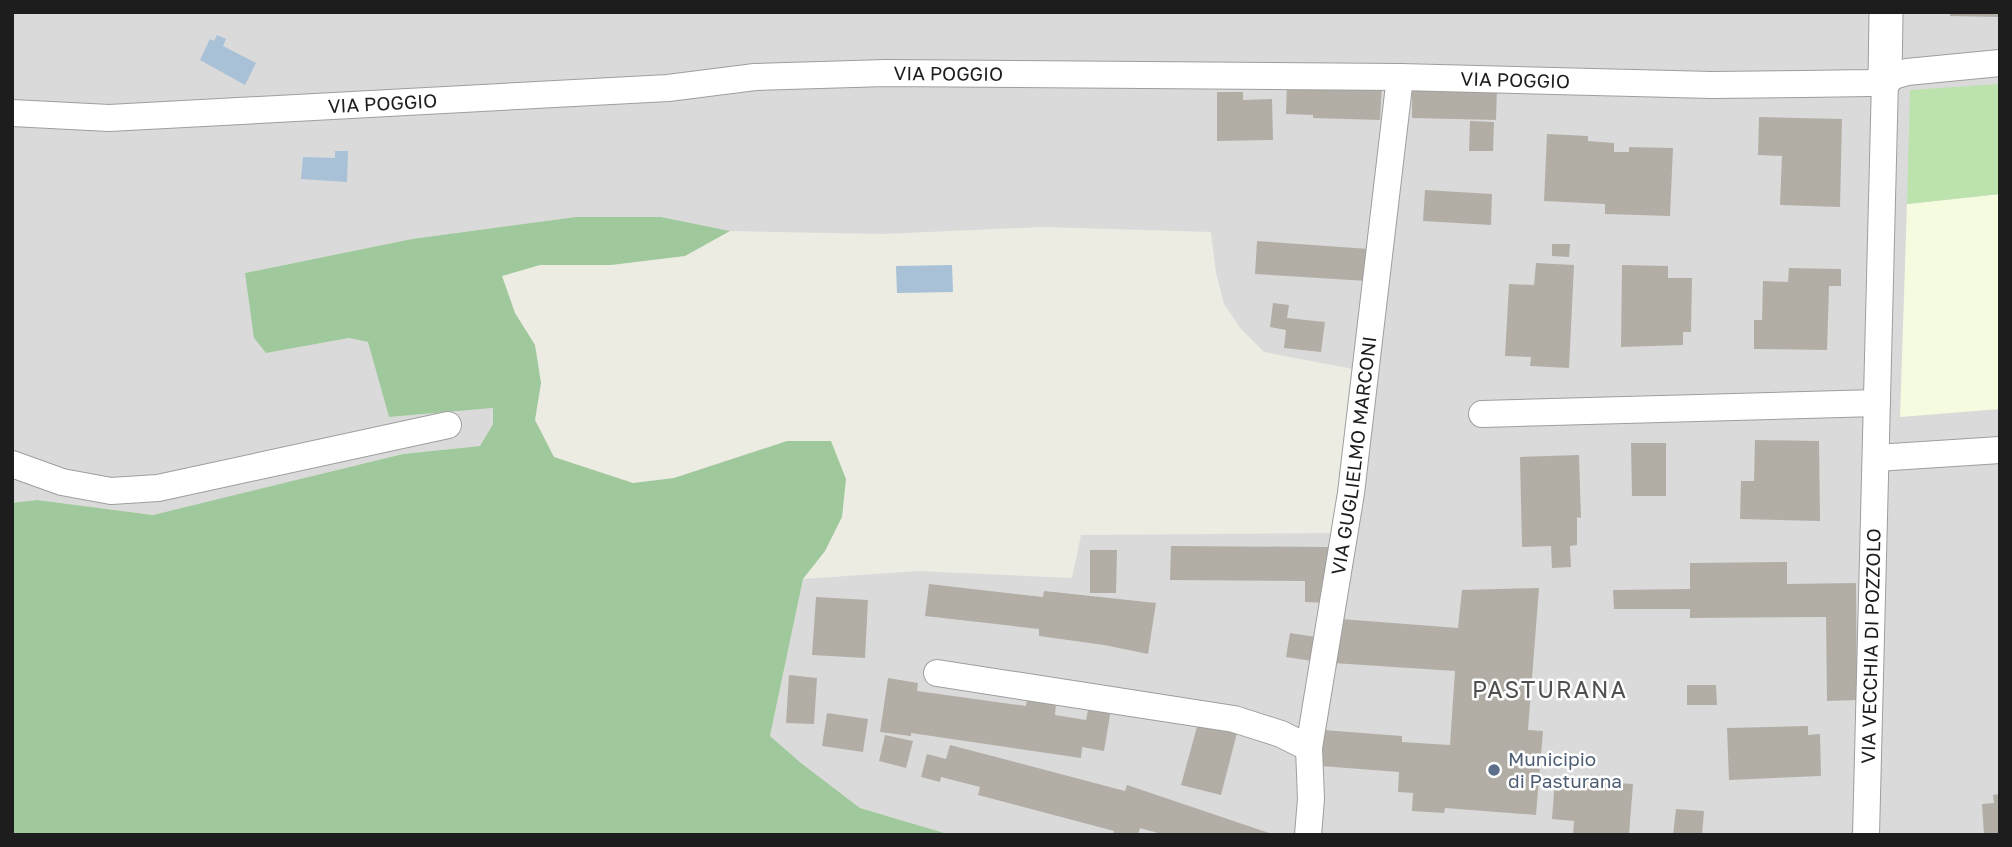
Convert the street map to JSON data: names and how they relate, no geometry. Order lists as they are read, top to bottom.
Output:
{
  "streets": {
    "street": ["VIA POGGIO", "VIA GUGLIELMO MARCONI", "VIA VECCHIA DI POZZOLO"]
  },
  "crossings": [
    ["VIA POGGIO", "VIA GUGLIELMO MARCONI"],
    ["VIA POGGIO", "VIA VECCHIA DI POZZOLO"]
  ],
  "districts": ["PASTURANA"],
  "places": ["Municipio di Pasturana"]
}
